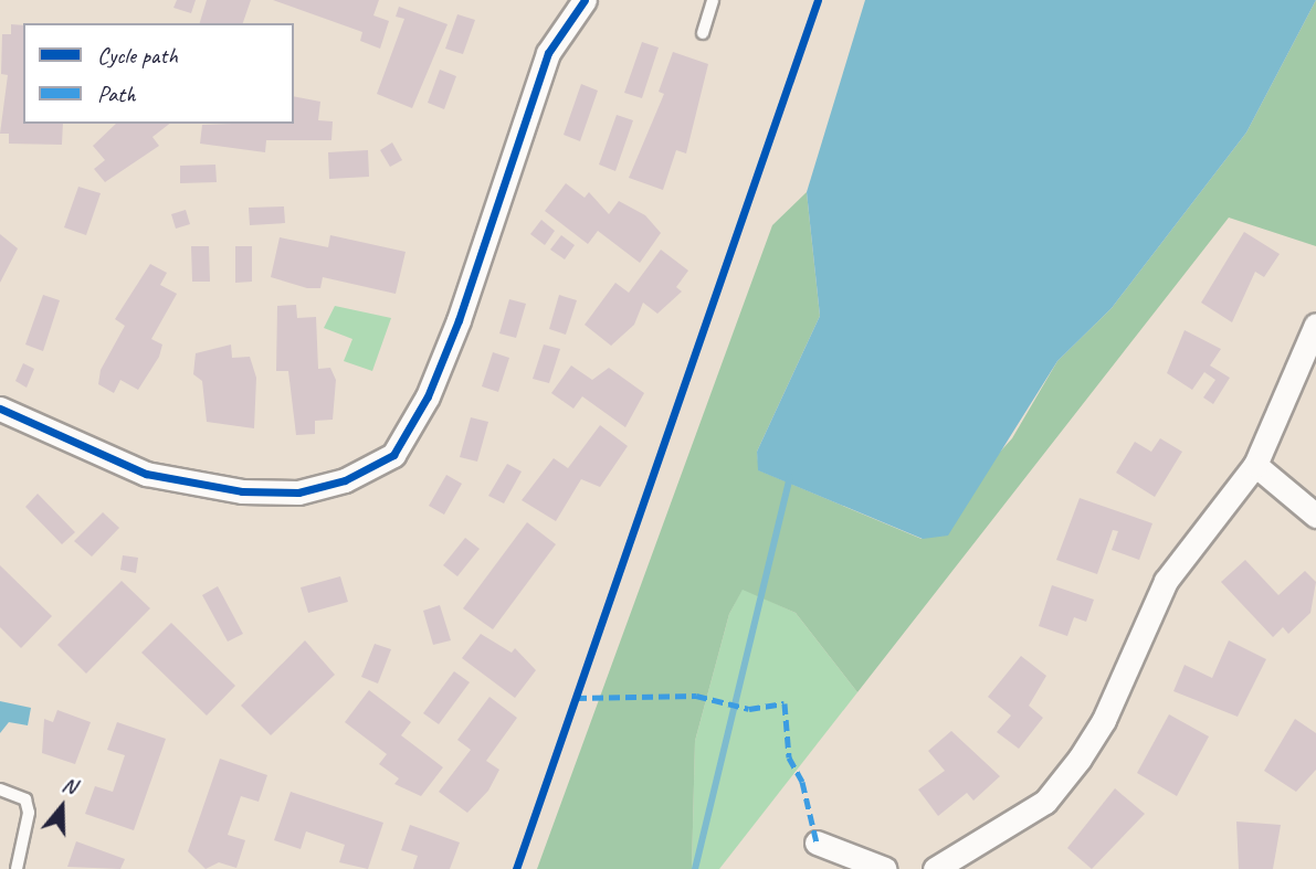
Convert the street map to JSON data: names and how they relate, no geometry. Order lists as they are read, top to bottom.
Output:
{
  "legend": ["Cycle path", "Path"],
  "north": "top"
}
